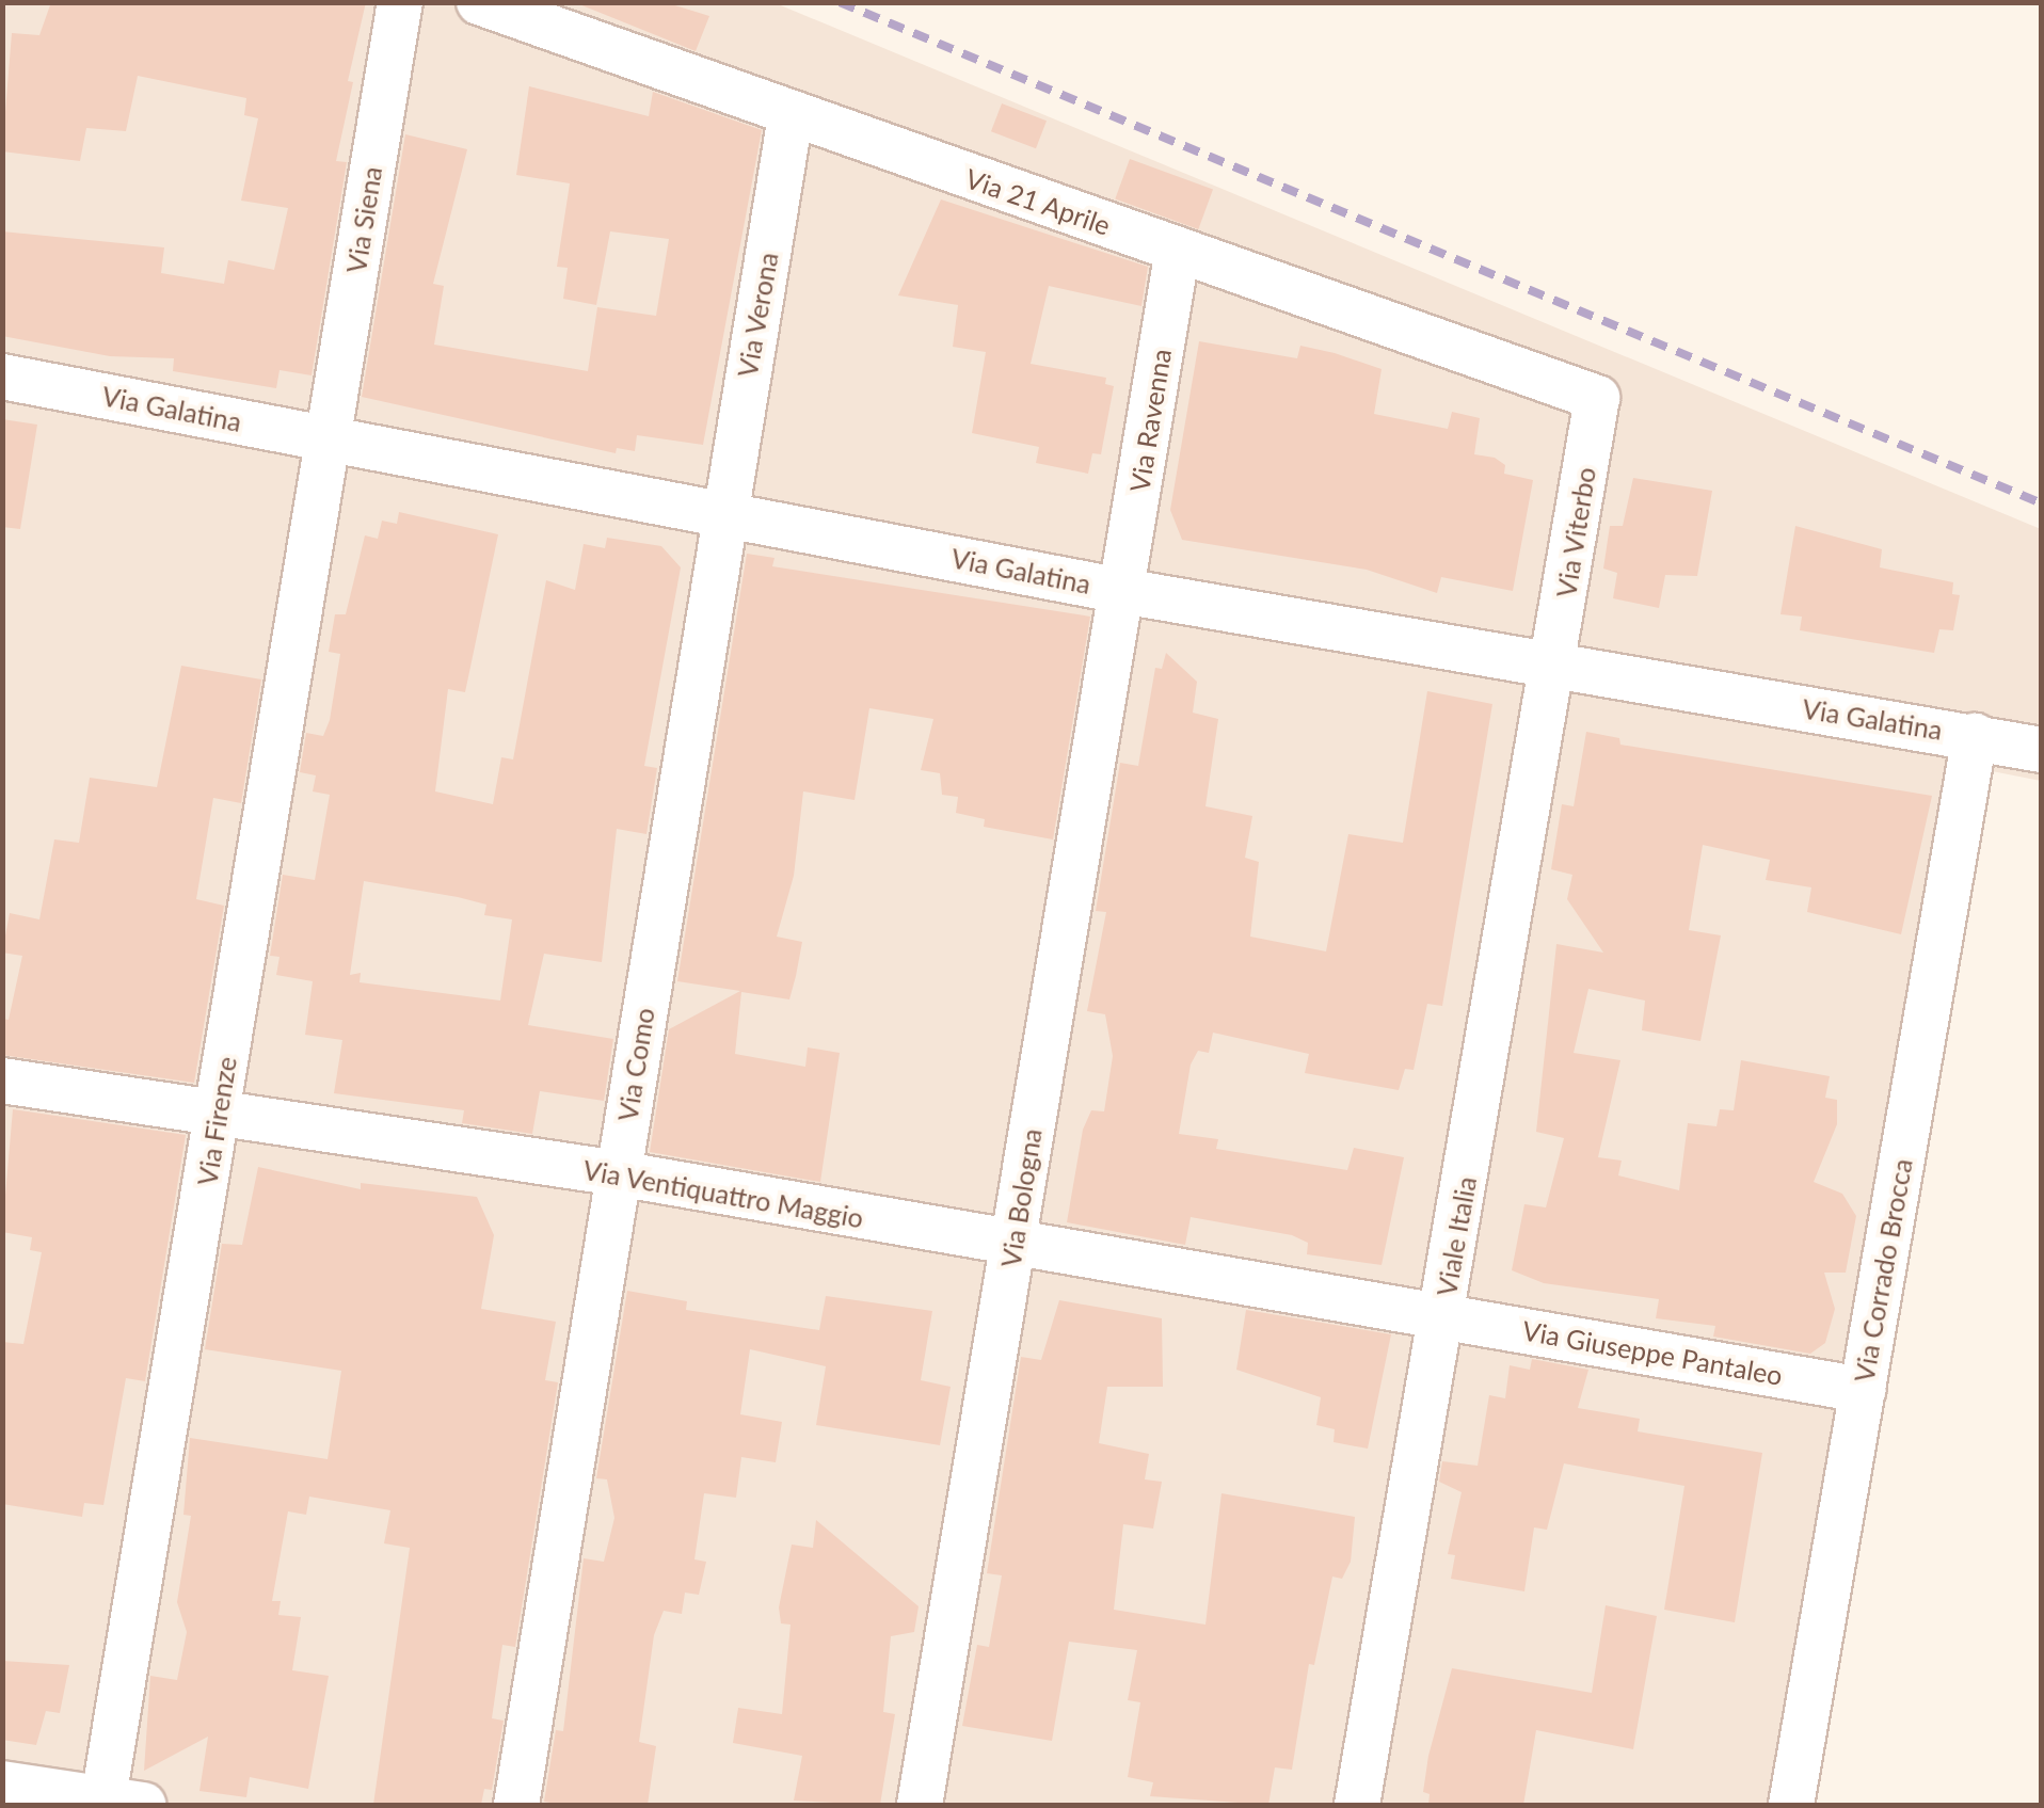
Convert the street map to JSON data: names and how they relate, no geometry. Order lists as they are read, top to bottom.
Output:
{
  "streets": {
    "street": [
      "Via 21 Aprile",
      "Via Siena",
      "Via Verona",
      "Via Galatina",
      "Via Ravenna",
      "Via Viterbo",
      "Via Como",
      "Via Firenze",
      "Via Ventiquattro Maggio",
      "Via Bologna",
      "Viale Italia",
      "Via Corrado Brocca",
      "Via Giuseppe Pantaleo"
    ]
  },
  "crossings": [
    ["Via 21 Aprile", "Via Verona"],
    ["Via 21 Aprile", "Via Ravenna"],
    ["Via 21 Aprile", "Via Viterbo"],
    ["Via Siena", "Via Galatina"],
    ["Via Siena", "Via Firenze"],
    ["Via Verona", "Via Galatina"],
    ["Via Verona", "Via Como"],
    ["Via Galatina", "Via Ravenna"],
    ["Via Galatina", "Via Viterbo"],
    ["Via Galatina", "Via Como"],
    ["Via Galatina", "Via Firenze"],
    ["Via Galatina", "Via Bologna"],
    ["Via Galatina", "Viale Italia"],
    ["Via Galatina", "Via Corrado Brocca"],
    ["Via Ravenna", "Via Bologna"],
    ["Via Viterbo", "Viale Italia"],
    ["Via Como", "Via Ventiquattro Maggio"],
    ["Via Firenze", "Via Ventiquattro Maggio"],
    ["Via Ventiquattro Maggio", "Via Bologna"],
    ["Via Ventiquattro Maggio", "Viale Italia"],
    ["Via Ventiquattro Maggio", "Via Giuseppe Pantaleo"],
    ["Viale Italia", "Via Giuseppe Pantaleo"],
    ["Via Corrado Brocca", "Via Giuseppe Pantaleo"]
  ]
}
